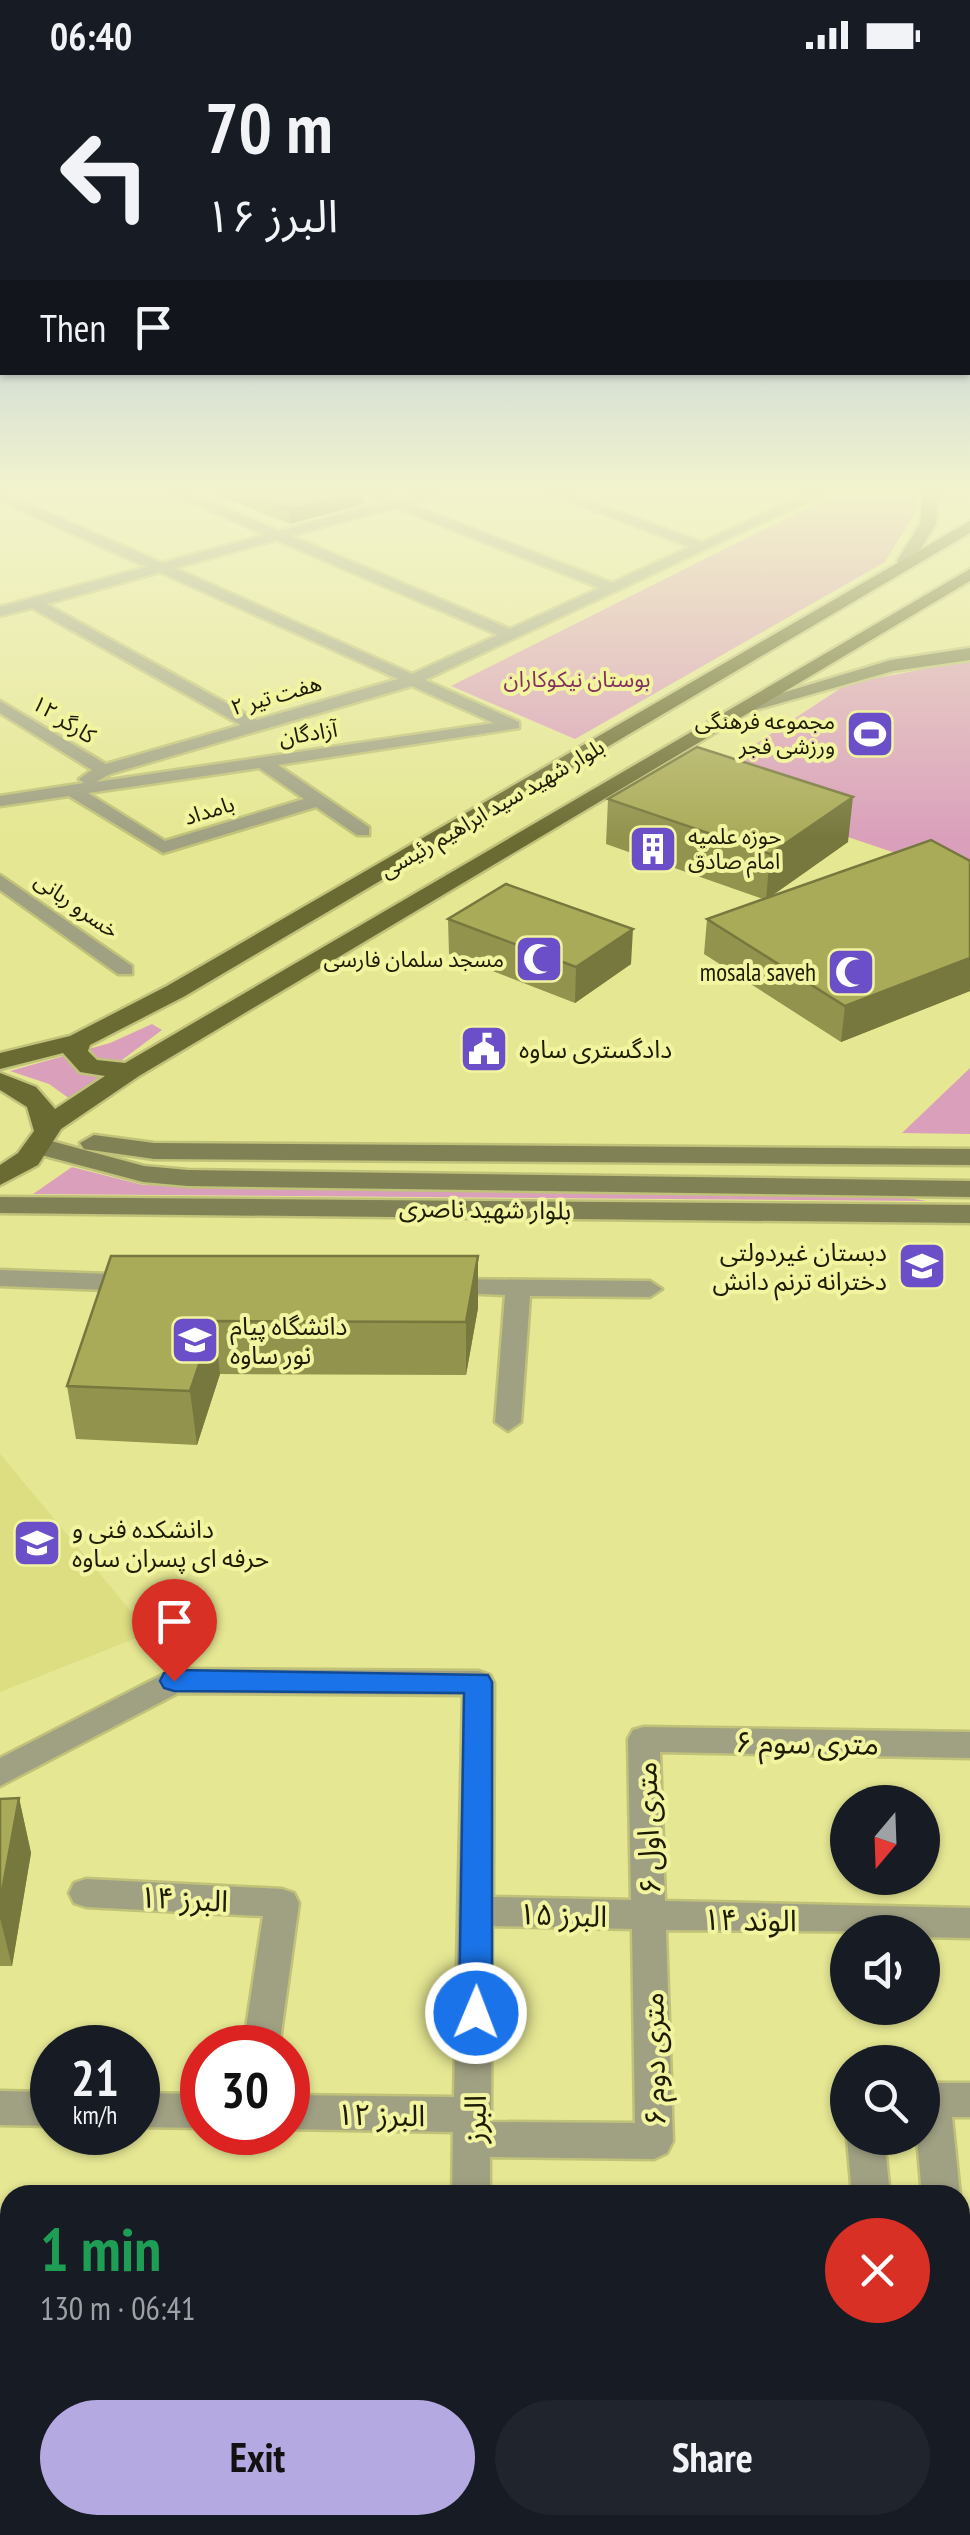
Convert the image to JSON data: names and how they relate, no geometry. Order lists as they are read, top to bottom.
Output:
{
  "streets": {
    "main road": ["بلوار شهید سید ابراهیم رئیسی", "بلوار شهید ناصری"],
    "street": [
      "هفت تیر ۲",
      "کارگر ۱۲",
      "آزادگان",
      "بامداد",
      "خسرو ربانی",
      "۶ متری سوم",
      "۶ متری اول",
      "البرز ۱۴",
      "البرز ۱۵",
      "الوند ۱۴",
      "۶ متری دوم",
      "البرز ۱۲",
      "البرز"
    ]
  },
  "crossings": [
    ["هفت تیر ۲", "کارگر ۱۲"],
    ["هفت تیر ۲", "آزادگان"],
    ["هفت تیر ۲", "بامداد"],
    ["آزادگان", "بامداد"],
    ["بلوار شهید سید ابراهیم رئیسی", "بلوار شهید ناصری"],
    ["۶ متری سوم", "۶ متری اول"],
    ["۶ متری اول", "البرز ۱۵"],
    ["۶ متری اول", "الوند ۱۴"],
    ["۶ متری اول", "۶ متری دوم"],
    ["البرز ۱۵", "الوند ۱۴"],
    ["البرز ۱۵", "۶ متری دوم"],
    ["البرز ۱۵", "البرز"],
    ["الوند ۱۴", "۶ متری دوم"],
    ["۶ متری دوم", "البرز ۱۲"],
    ["۶ متری دوم", "البرز"],
    ["البرز ۱۲", "البرز"]
  ],
  "parks": ["بوستان نیکوکاران"],
  "places": {
    "sports": ["مجموعه فرهنگی ورزشی فجر"],
    "building": ["حوزه علمیه امام صادق"],
    "mosque": ["مسجد سلمان فارسی", "mosala saveh"],
    "public building": ["دادگستری ساوه"],
    "school or university": ["دبستان غیردولتی دخترانه ترنم دانش", "دانشگاه پیام نور ساوه", "دانشکده فنی و حرفه ای پسران ساوه"]
  },
  "north": "bottom",
  "page": {
    "status": "06:40",
    "turn": ["70 m", "البرز ۱۶"],
    "then": "Then",
    "speed": "21 km/h",
    "limit": "30",
    "heading": ["1 min", "130 m · 06:41"],
    "buttons": ["Exit", "Share"]
  }
}
